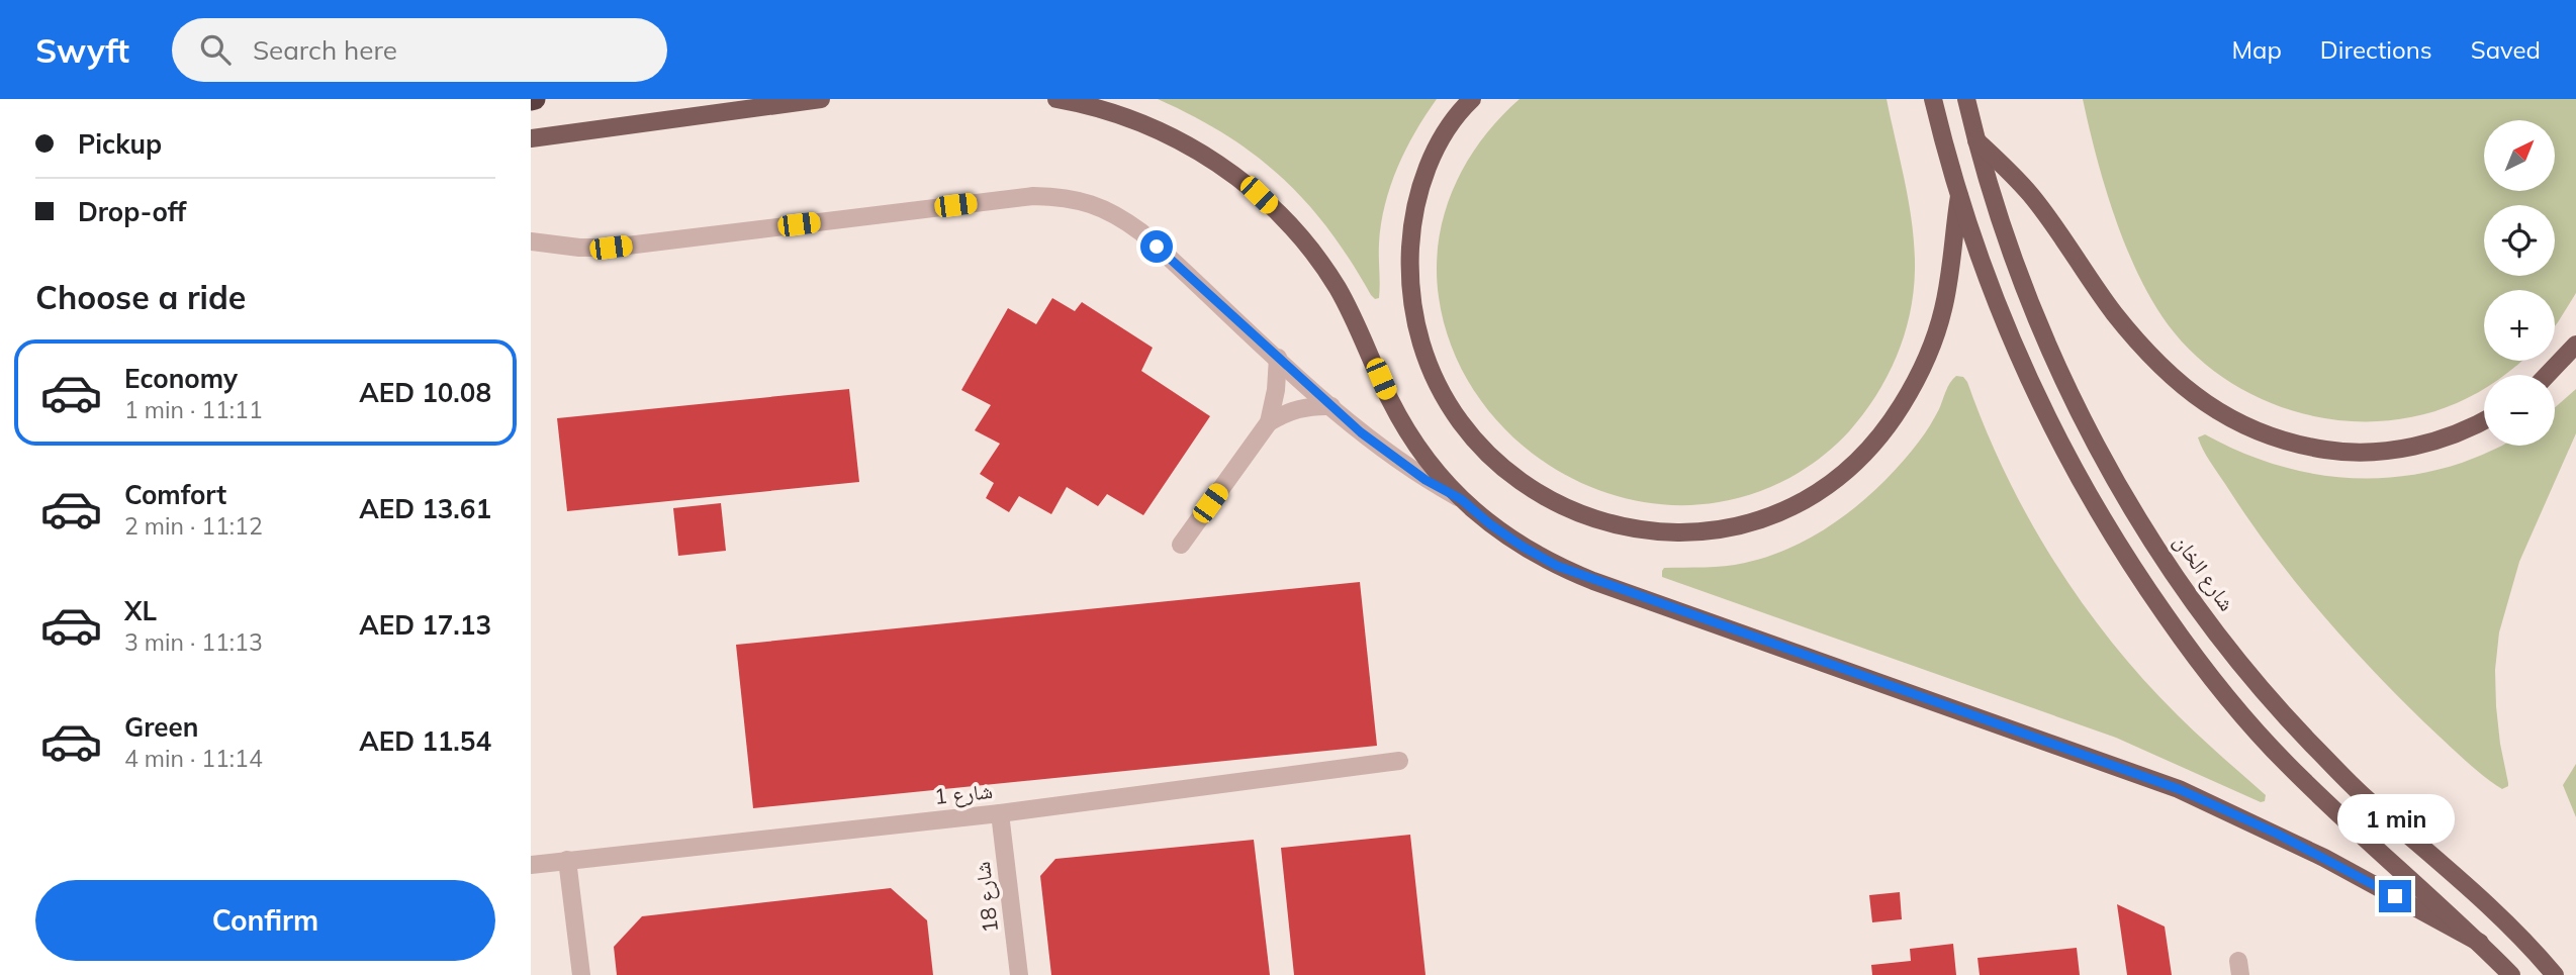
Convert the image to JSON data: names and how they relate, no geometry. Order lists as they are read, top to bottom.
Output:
{
  "streets": {
    "main road": ["شارع الخان"],
    "street": ["شارع 1", "شارع 18"]
  },
  "crossings": [
    ["شارع 1", "شارع 18"]
  ],
  "north": "top right",
  "page": {
    "header": "Swyft",
    "search": "Search here",
    "nav": ["Map", "Directions", "Saved"],
    "banner": ["Pickup", "Drop-off"],
    "map_buttons": ["+", "−"],
    "heading": "Choose a ride",
    "list": [
      {
        "name": "Economy",
        "note": "1 min · 11:11",
        "value": "AED 10.08"
      },
      {
        "name": "Comfort",
        "note": "2 min · 11:12",
        "value": "AED 13.61"
      },
      {
        "name": "XL",
        "note": "3 min · 11:13",
        "value": "AED 17.13"
      },
      {
        "name": "Green",
        "note": "4 min · 11:14",
        "value": "AED 11.54"
      }
    ],
    "bubble": "1 min",
    "buttons": "Confirm"
  }
}
